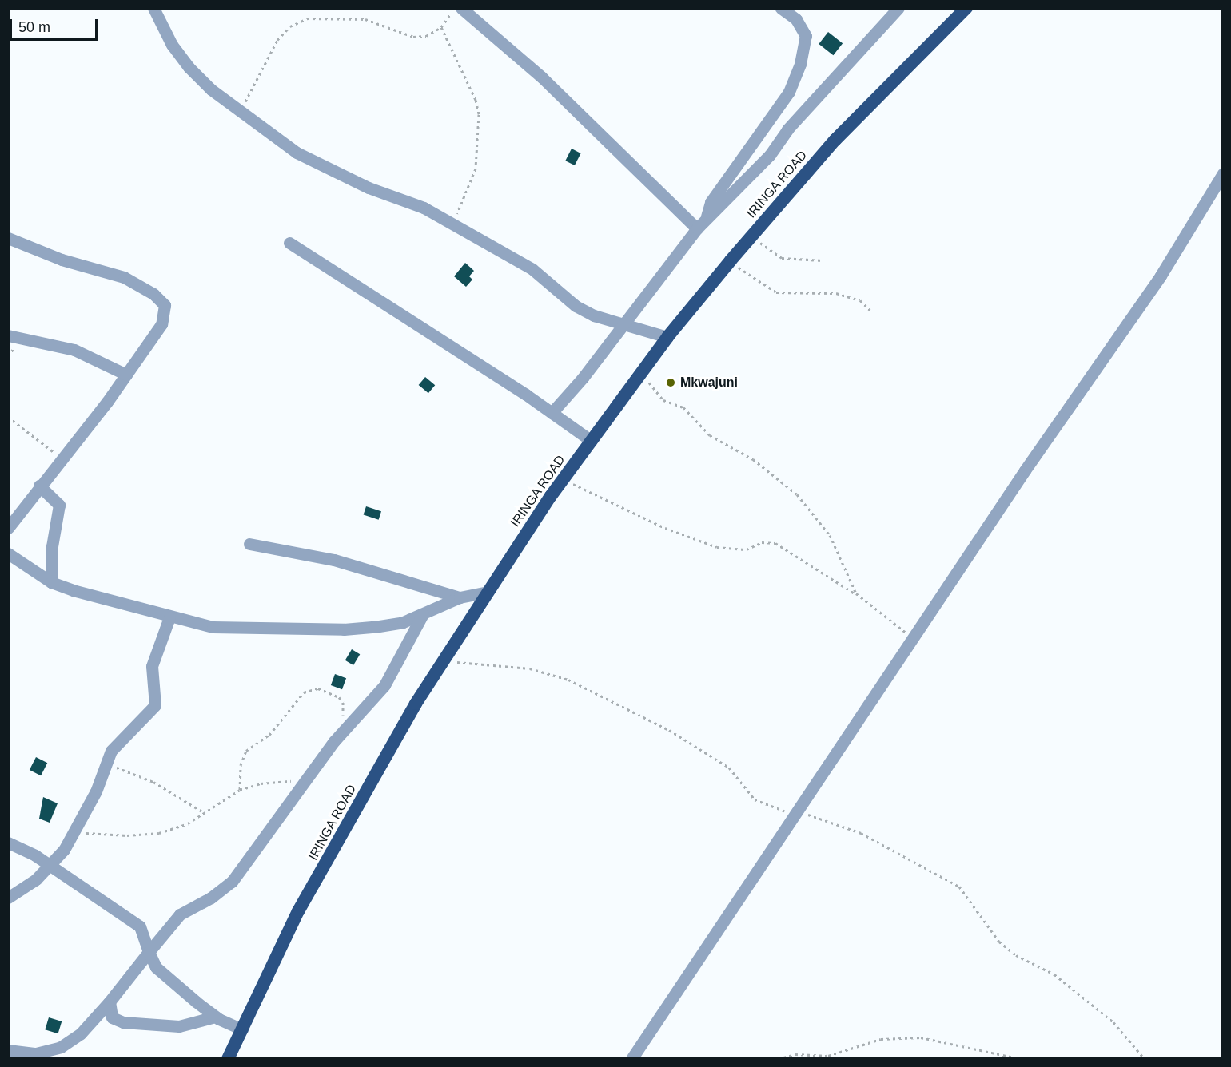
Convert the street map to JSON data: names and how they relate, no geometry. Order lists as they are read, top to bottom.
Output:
{
  "streets": {
    "highway": ["IRINGA ROAD"]
  },
  "places": ["Mkwajuni"],
  "scale_bar": "50 m"
}
